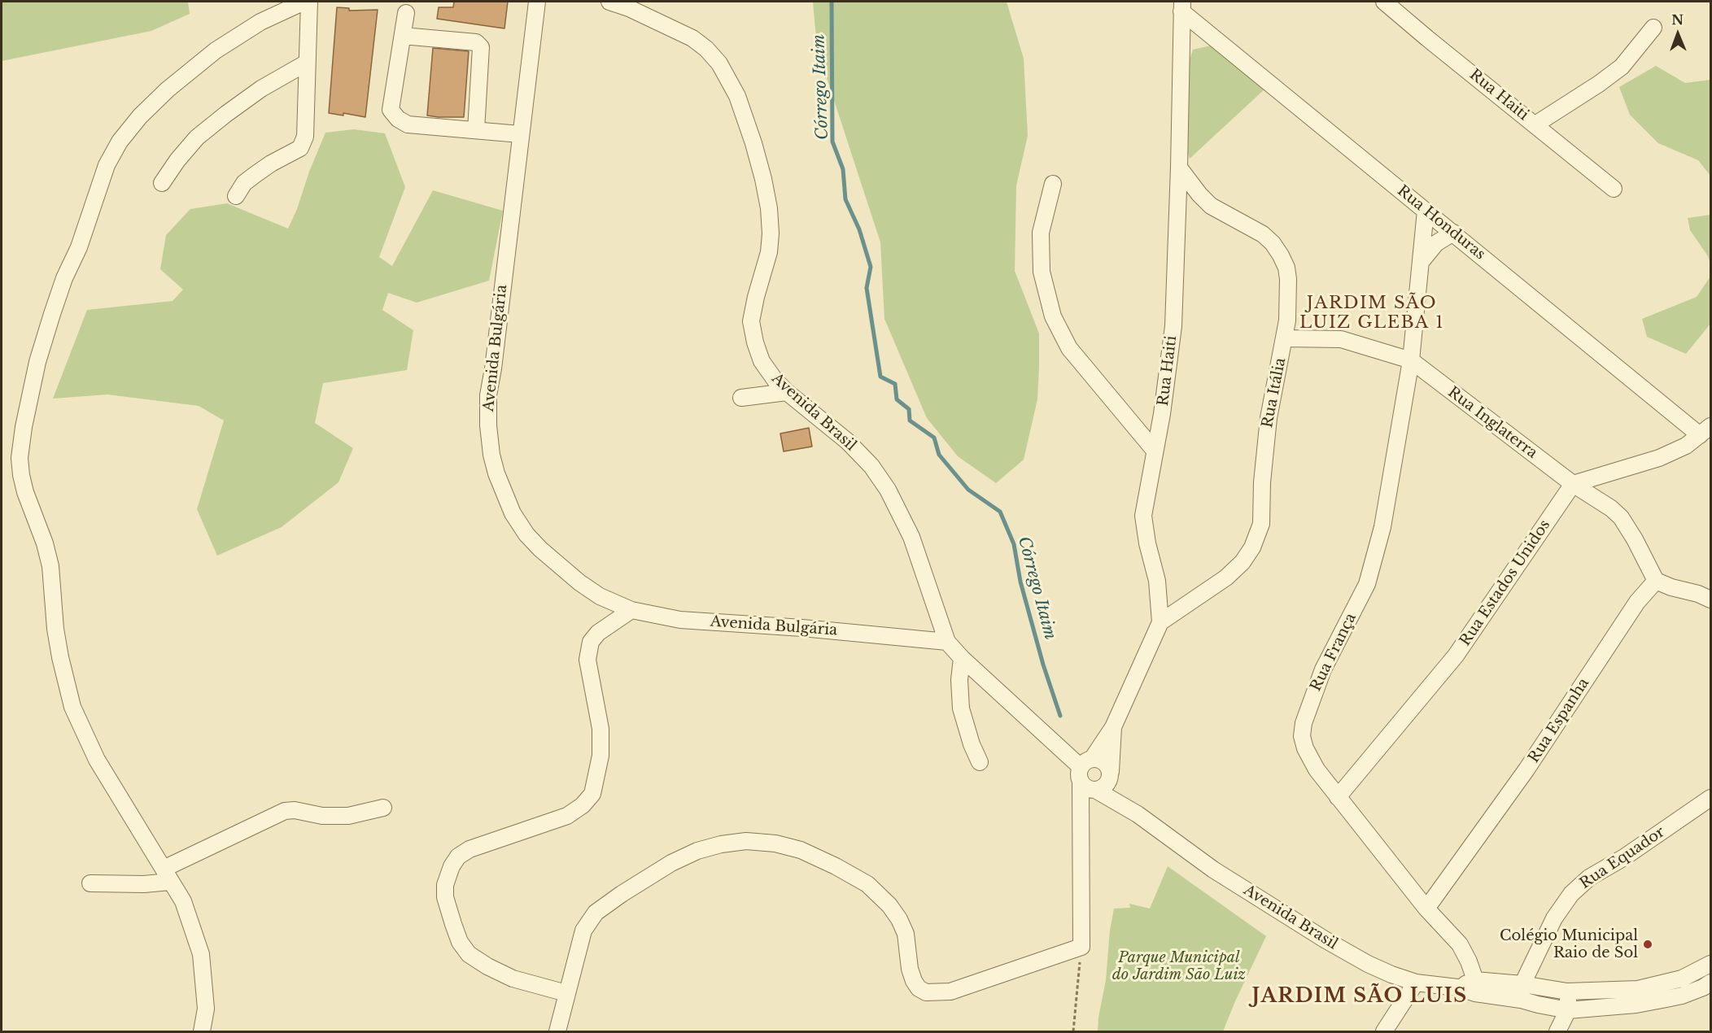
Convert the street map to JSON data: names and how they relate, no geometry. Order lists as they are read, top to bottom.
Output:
{
  "streets": {
    "street": [
      "Rua Haiti",
      "Rua Honduras",
      "Avenida Bulgária",
      "Rua Itália",
      "Avenida Brasil",
      "Rua Inglaterra",
      "Rua Estados Unidos",
      "Rua França",
      "Rua Espanha",
      "Rua Equador"
    ]
  },
  "crossings": [
    ["Rua Haiti", "Rua Honduras"],
    ["Rua Haiti", "Rua Itália"],
    ["Rua Haiti", "Avenida Brasil"],
    ["Rua Honduras", "Rua França"],
    ["Avenida Bulgária", "Avenida Brasil"],
    ["Rua Itália", "Rua Inglaterra"],
    ["Avenida Brasil", "Rua França"],
    ["Avenida Brasil", "Rua Equador"],
    ["Rua Inglaterra", "Rua Estados Unidos"],
    ["Rua Inglaterra", "Rua França"],
    ["Rua Inglaterra", "Rua Espanha"],
    ["Rua Estados Unidos", "Rua França"],
    ["Rua França", "Rua Espanha"]
  ],
  "districts": ["JARDIM SÃO LUIZ GLEBA 1", "JARDIM SÃO LUIS"],
  "water": ["Córrego Itaim"],
  "parks": ["Parque Municipal do Jardim São Luiz"],
  "places": ["Colégio Municipal Raio de Sol"],
  "north": "top"
}
